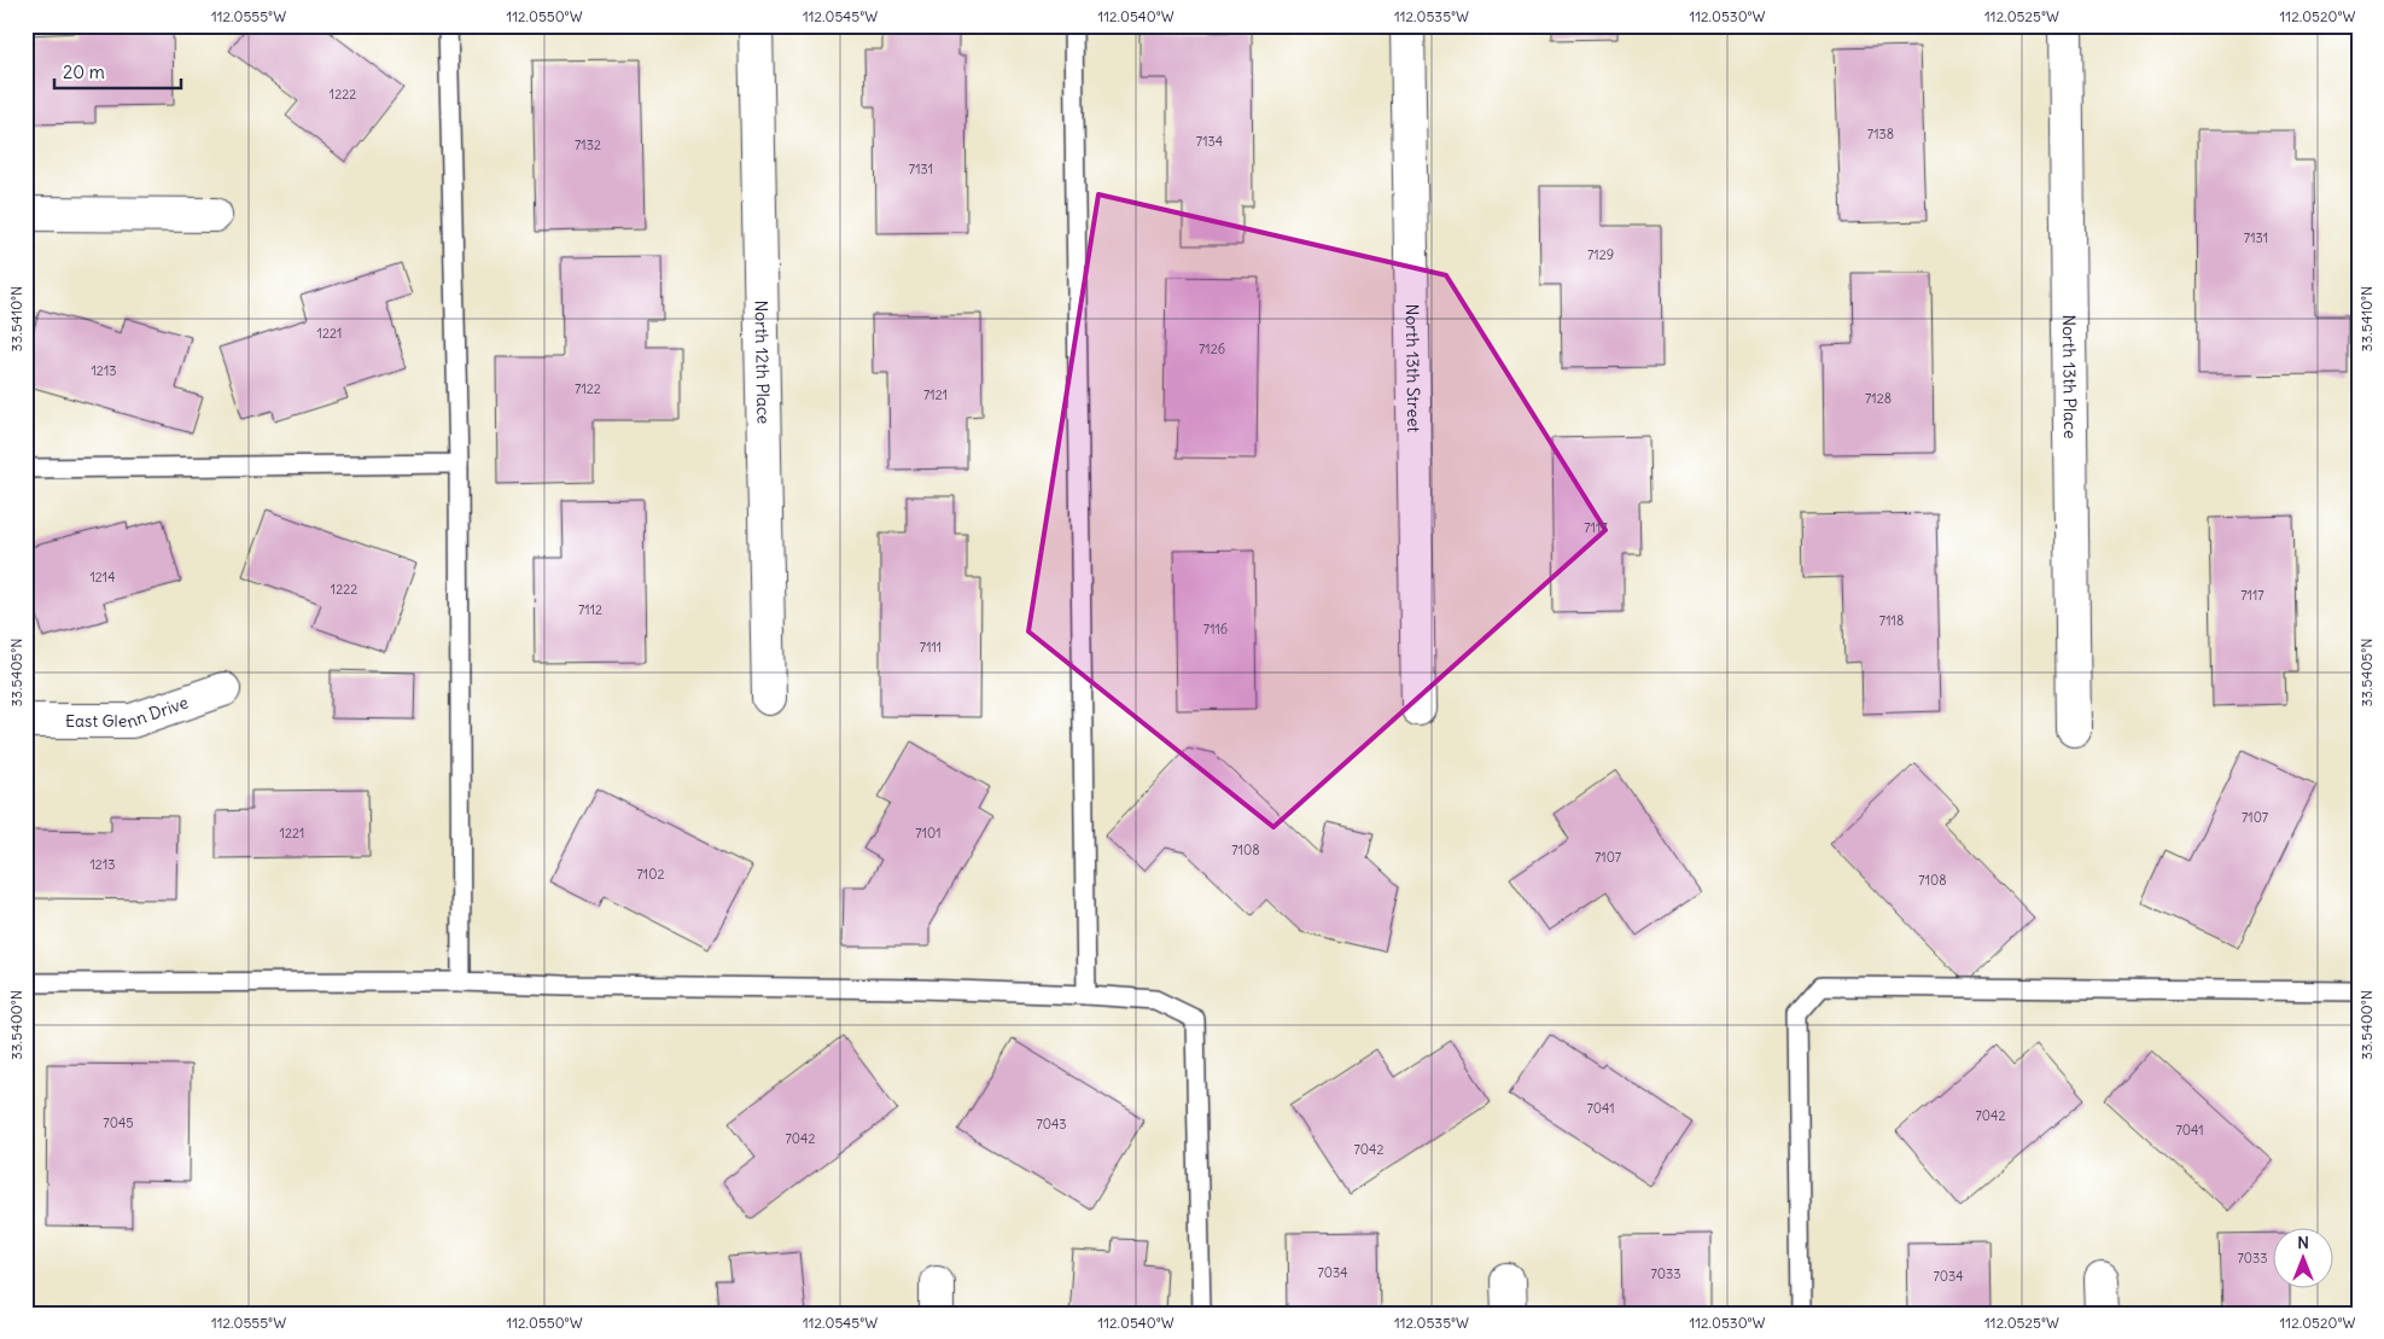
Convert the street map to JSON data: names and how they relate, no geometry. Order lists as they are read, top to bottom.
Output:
{
  "streets": {
    "street": [
      "North 12th Place",
      "North 13th Street",
      "North 13th Place",
      "East Glenn Drive"
    ]
  },
  "house_numbers": [
    "1222",
    "7138",
    "7134",
    "7132",
    "7131",
    "7131",
    "7129",
    "1221",
    "7126",
    "1213",
    "7122",
    "7121",
    "7128",
    "7117",
    "1214",
    "1222",
    "7117",
    "7112",
    "7118",
    "7116",
    "7111",
    "7107",
    "1221",
    "7101",
    "7108",
    "7107",
    "1213",
    "7102",
    "7108",
    "7041",
    "7042",
    "7045",
    "7043",
    "7041",
    "7042",
    "7042",
    "7033",
    "7034",
    "7033",
    "7034"
  ],
  "scale_bar": "20 m",
  "north": "top",
  "coordinates": [
    "112.0555°W",
    "112.0550°W",
    "112.0545°W",
    "112.0540°W",
    "112.0535°W",
    "112.0530°W",
    "112.0525°W",
    "112.0520°W",
    "33.5410°N",
    "33.5405°N",
    "33.5400°N"
  ]
}
